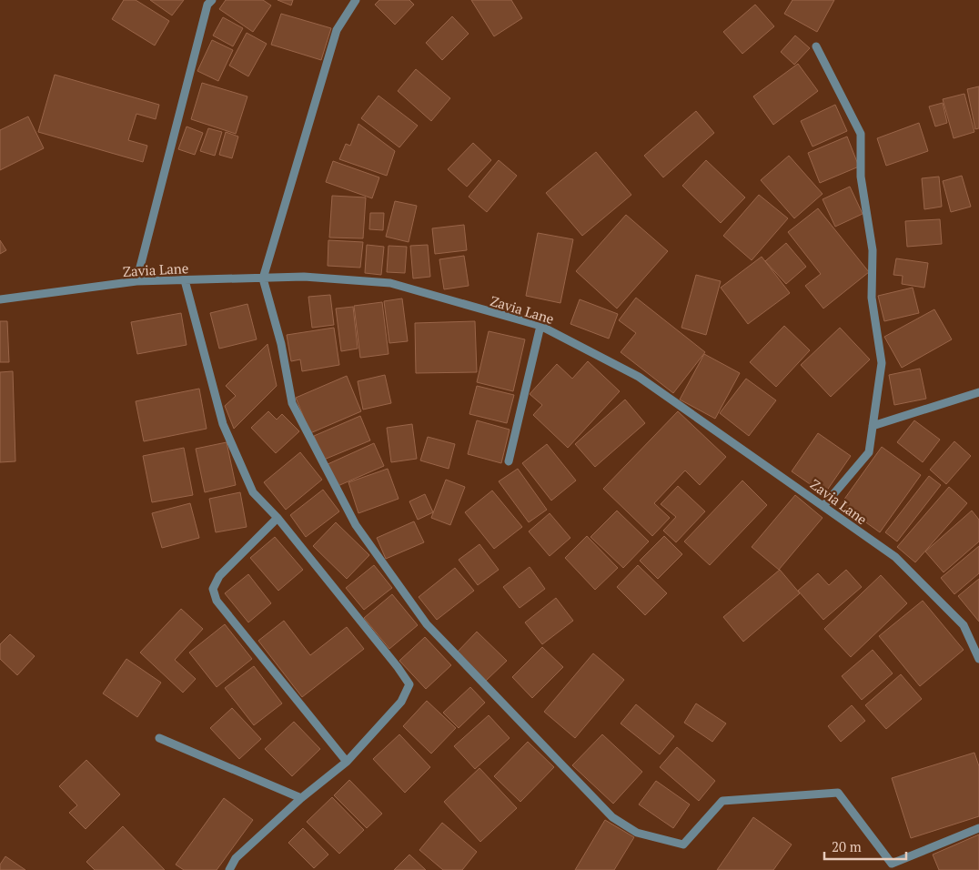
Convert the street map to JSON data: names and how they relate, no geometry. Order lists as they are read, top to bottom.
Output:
{
  "streets": {
    "street": ["Zavia Lane"]
  },
  "scale_bar": "20 m"
}
